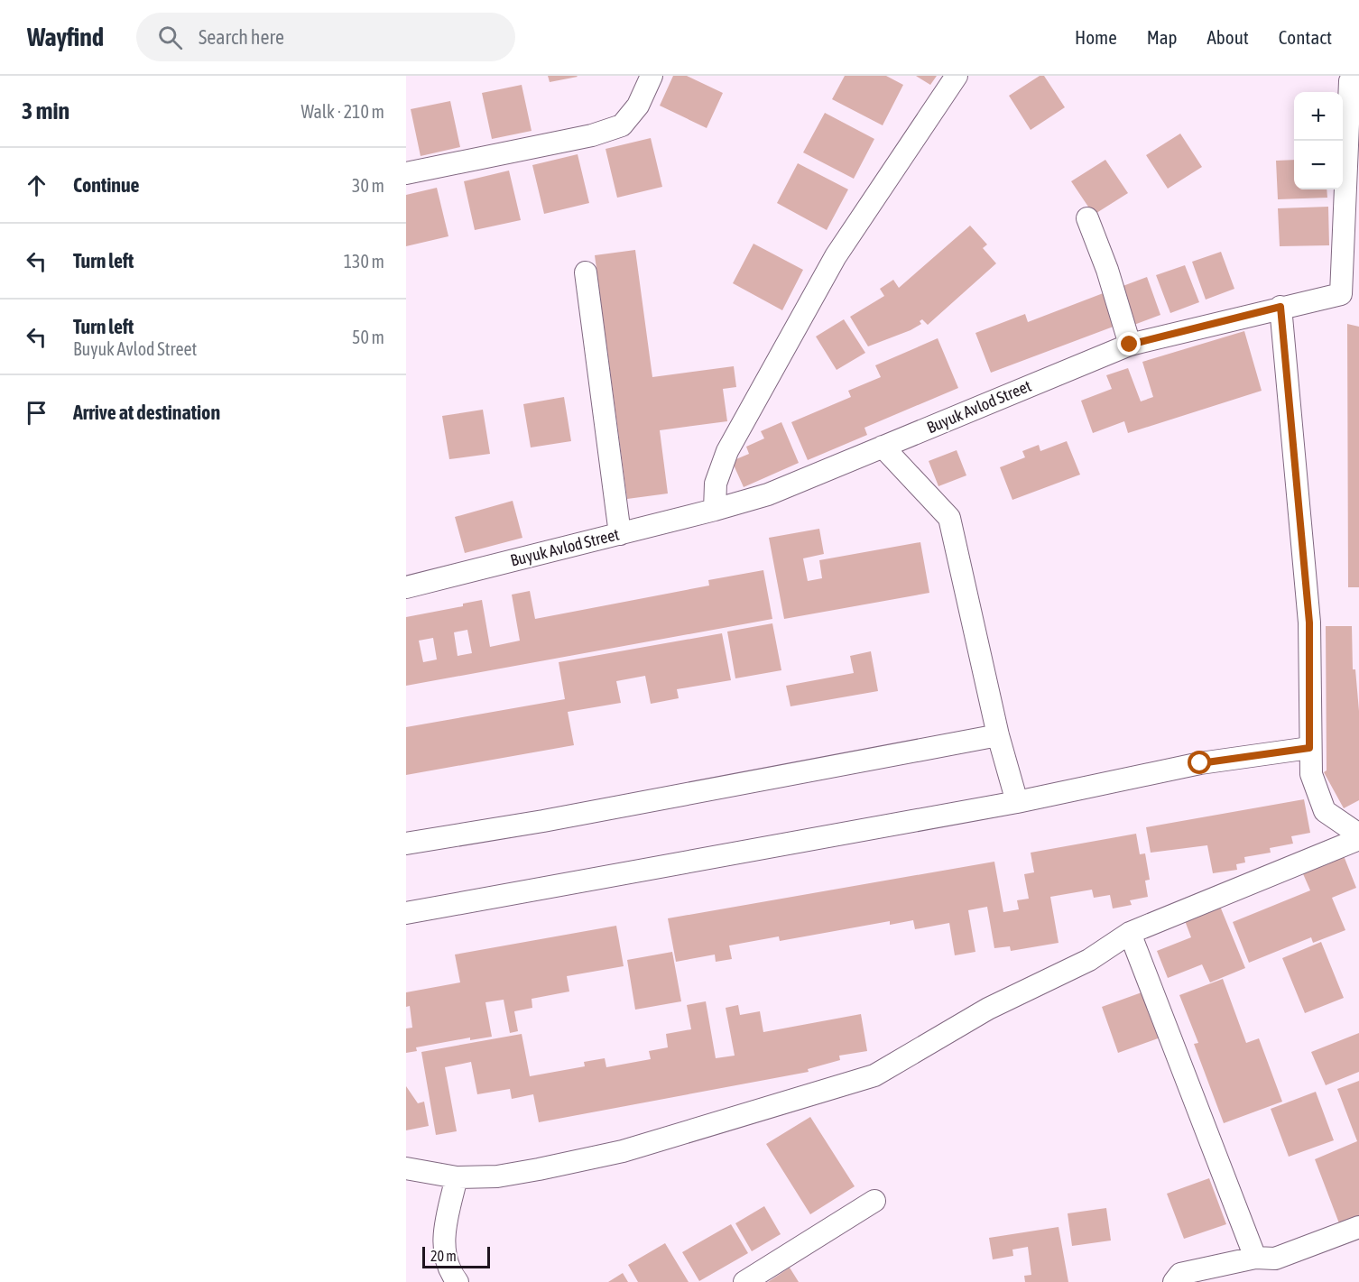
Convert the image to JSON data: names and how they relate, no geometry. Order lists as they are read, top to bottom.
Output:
{
  "streets": {
    "street": ["Buyuk Avlod Street"]
  },
  "scale_bar": "20 m",
  "page": {
    "header": "Wayfind",
    "search": "Search here",
    "nav": [
      "Home",
      "Map",
      "About",
      "Contact"
    ],
    "heading": ["3 min", "Walk · 210 m"],
    "map_buttons": ["+", "−"],
    "list": [
      ["Continue", "30 m"],
      ["Turn left", "130 m"],
      ["Turn left", "Buyuk Avlod Street", "50 m"],
      "Arrive at destination"
    ],
    "scale": "20 m"
  }
}
